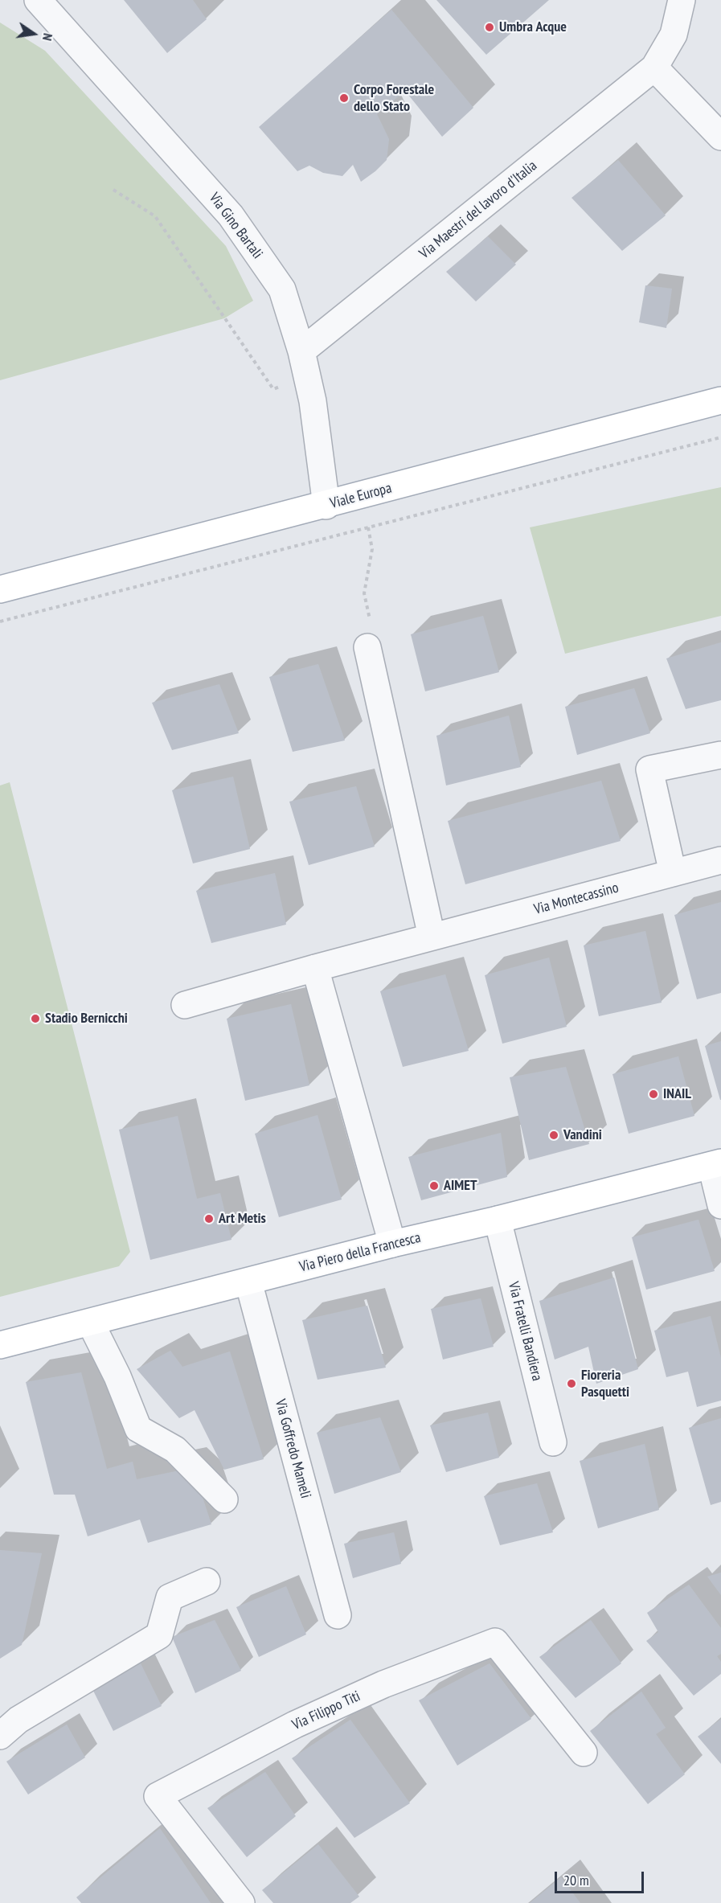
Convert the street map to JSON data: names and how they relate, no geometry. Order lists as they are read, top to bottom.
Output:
{
  "streets": {
    "main road": ["Viale Europa", "Via Piero della Francesca"],
    "street": [
      "Via Maestri del lavoro d'Italia",
      "Via Gino Bartali",
      "Via Montecassino",
      "Via Fratelli Bandiera",
      "Via Goffredo Mameli",
      "Via Filippo Titi"
    ]
  },
  "crossings": [
    ["Via Maestri del lavoro d'Italia", "Via Gino Bartali"],
    ["Via Gino Bartali", "Viale Europa"],
    ["Via Piero della Francesca", "Via Fratelli Bandiera"],
    ["Via Piero della Francesca", "Via Goffredo Mameli"]
  ],
  "places": [
    "Umbra Acque",
    "Corpo Forestale dello Stato",
    "Stadio Bernicchi",
    "INAIL",
    "Vandini",
    "AIMET",
    "Art Metis",
    "Fioreria Pasquetti"
  ],
  "scale_bar": "20 m",
  "north": "right"
}
